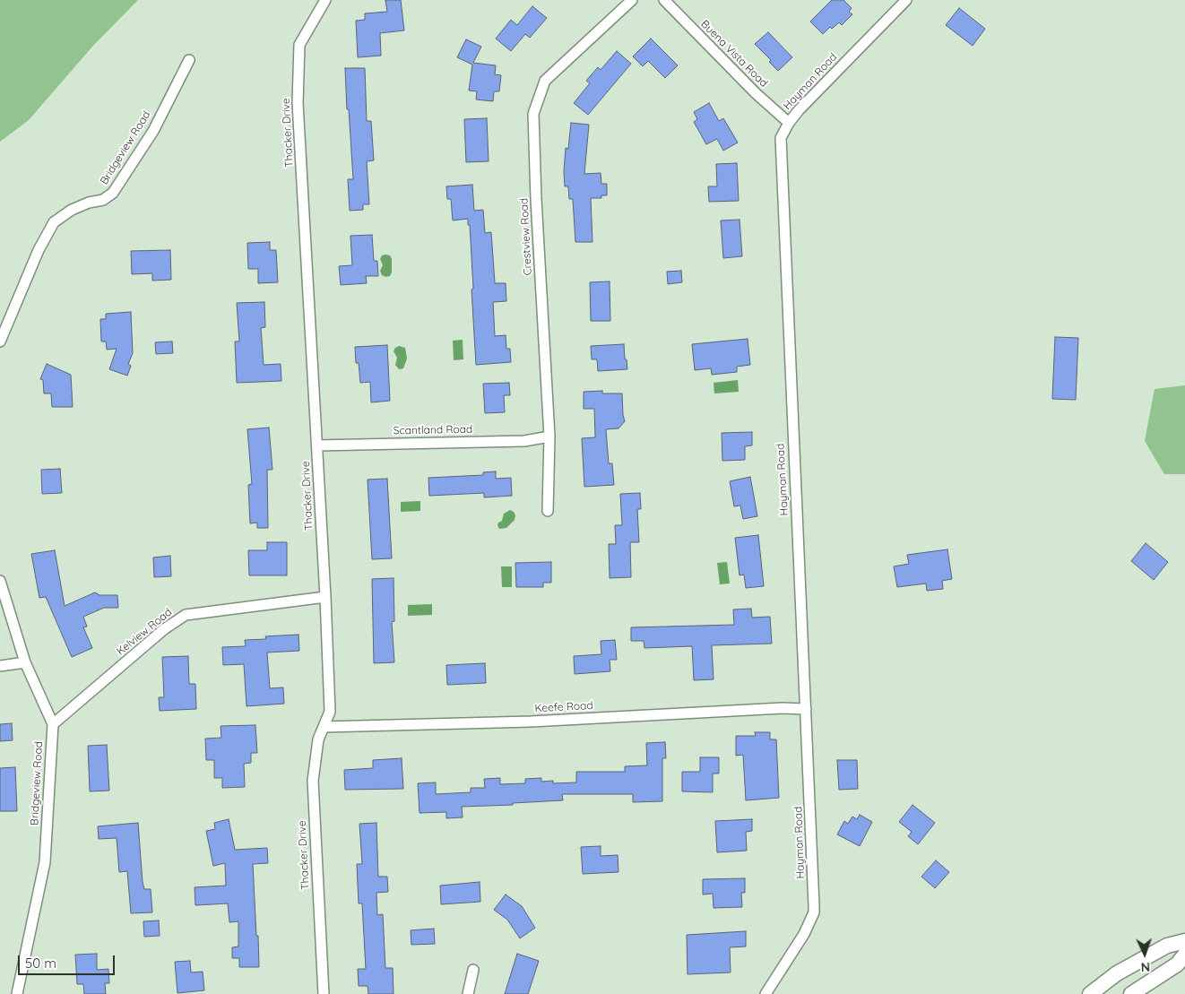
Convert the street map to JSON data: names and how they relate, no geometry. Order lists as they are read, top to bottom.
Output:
{
  "streets": {
    "street": [
      "Buena Vista Road",
      "Hayman Road",
      "Thacker Drive",
      "Bridgeview Road",
      "Crestview Road",
      "Scantland Road",
      "Kelview Road",
      "Keefe Road"
    ]
  },
  "crossings": [
    ["Buena Vista Road", "Hayman Road"],
    ["Hayman Road", "Keefe Road"],
    ["Thacker Drive", "Scantland Road"],
    ["Thacker Drive", "Kelview Road"],
    ["Thacker Drive", "Keefe Road"],
    ["Bridgeview Road", "Kelview Road"],
    ["Crestview Road", "Scantland Road"]
  ],
  "scale_bar": "50 m",
  "north": "bottom"
}
